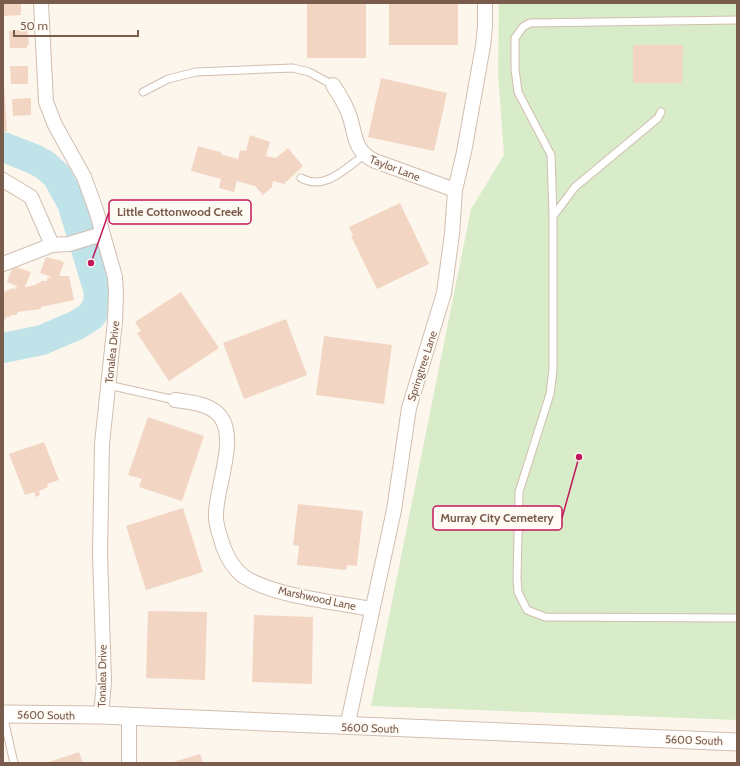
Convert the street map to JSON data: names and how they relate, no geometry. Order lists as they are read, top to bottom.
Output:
{
  "streets": {
    "street": [
      "Taylor Lane",
      "Tonalea Drive",
      "Springtree Lane",
      "Marshwood Lane",
      "5600 South"
    ]
  },
  "crossings": [
    ["Taylor Lane", "Springtree Lane"],
    ["Tonalea Drive", "5600 South"],
    ["Springtree Lane", "Marshwood Lane"],
    ["Springtree Lane", "5600 South"]
  ],
  "places": ["Little Cottonwood Creek", "Murray City Cemetery"],
  "scale_bar": "50 m"
}
